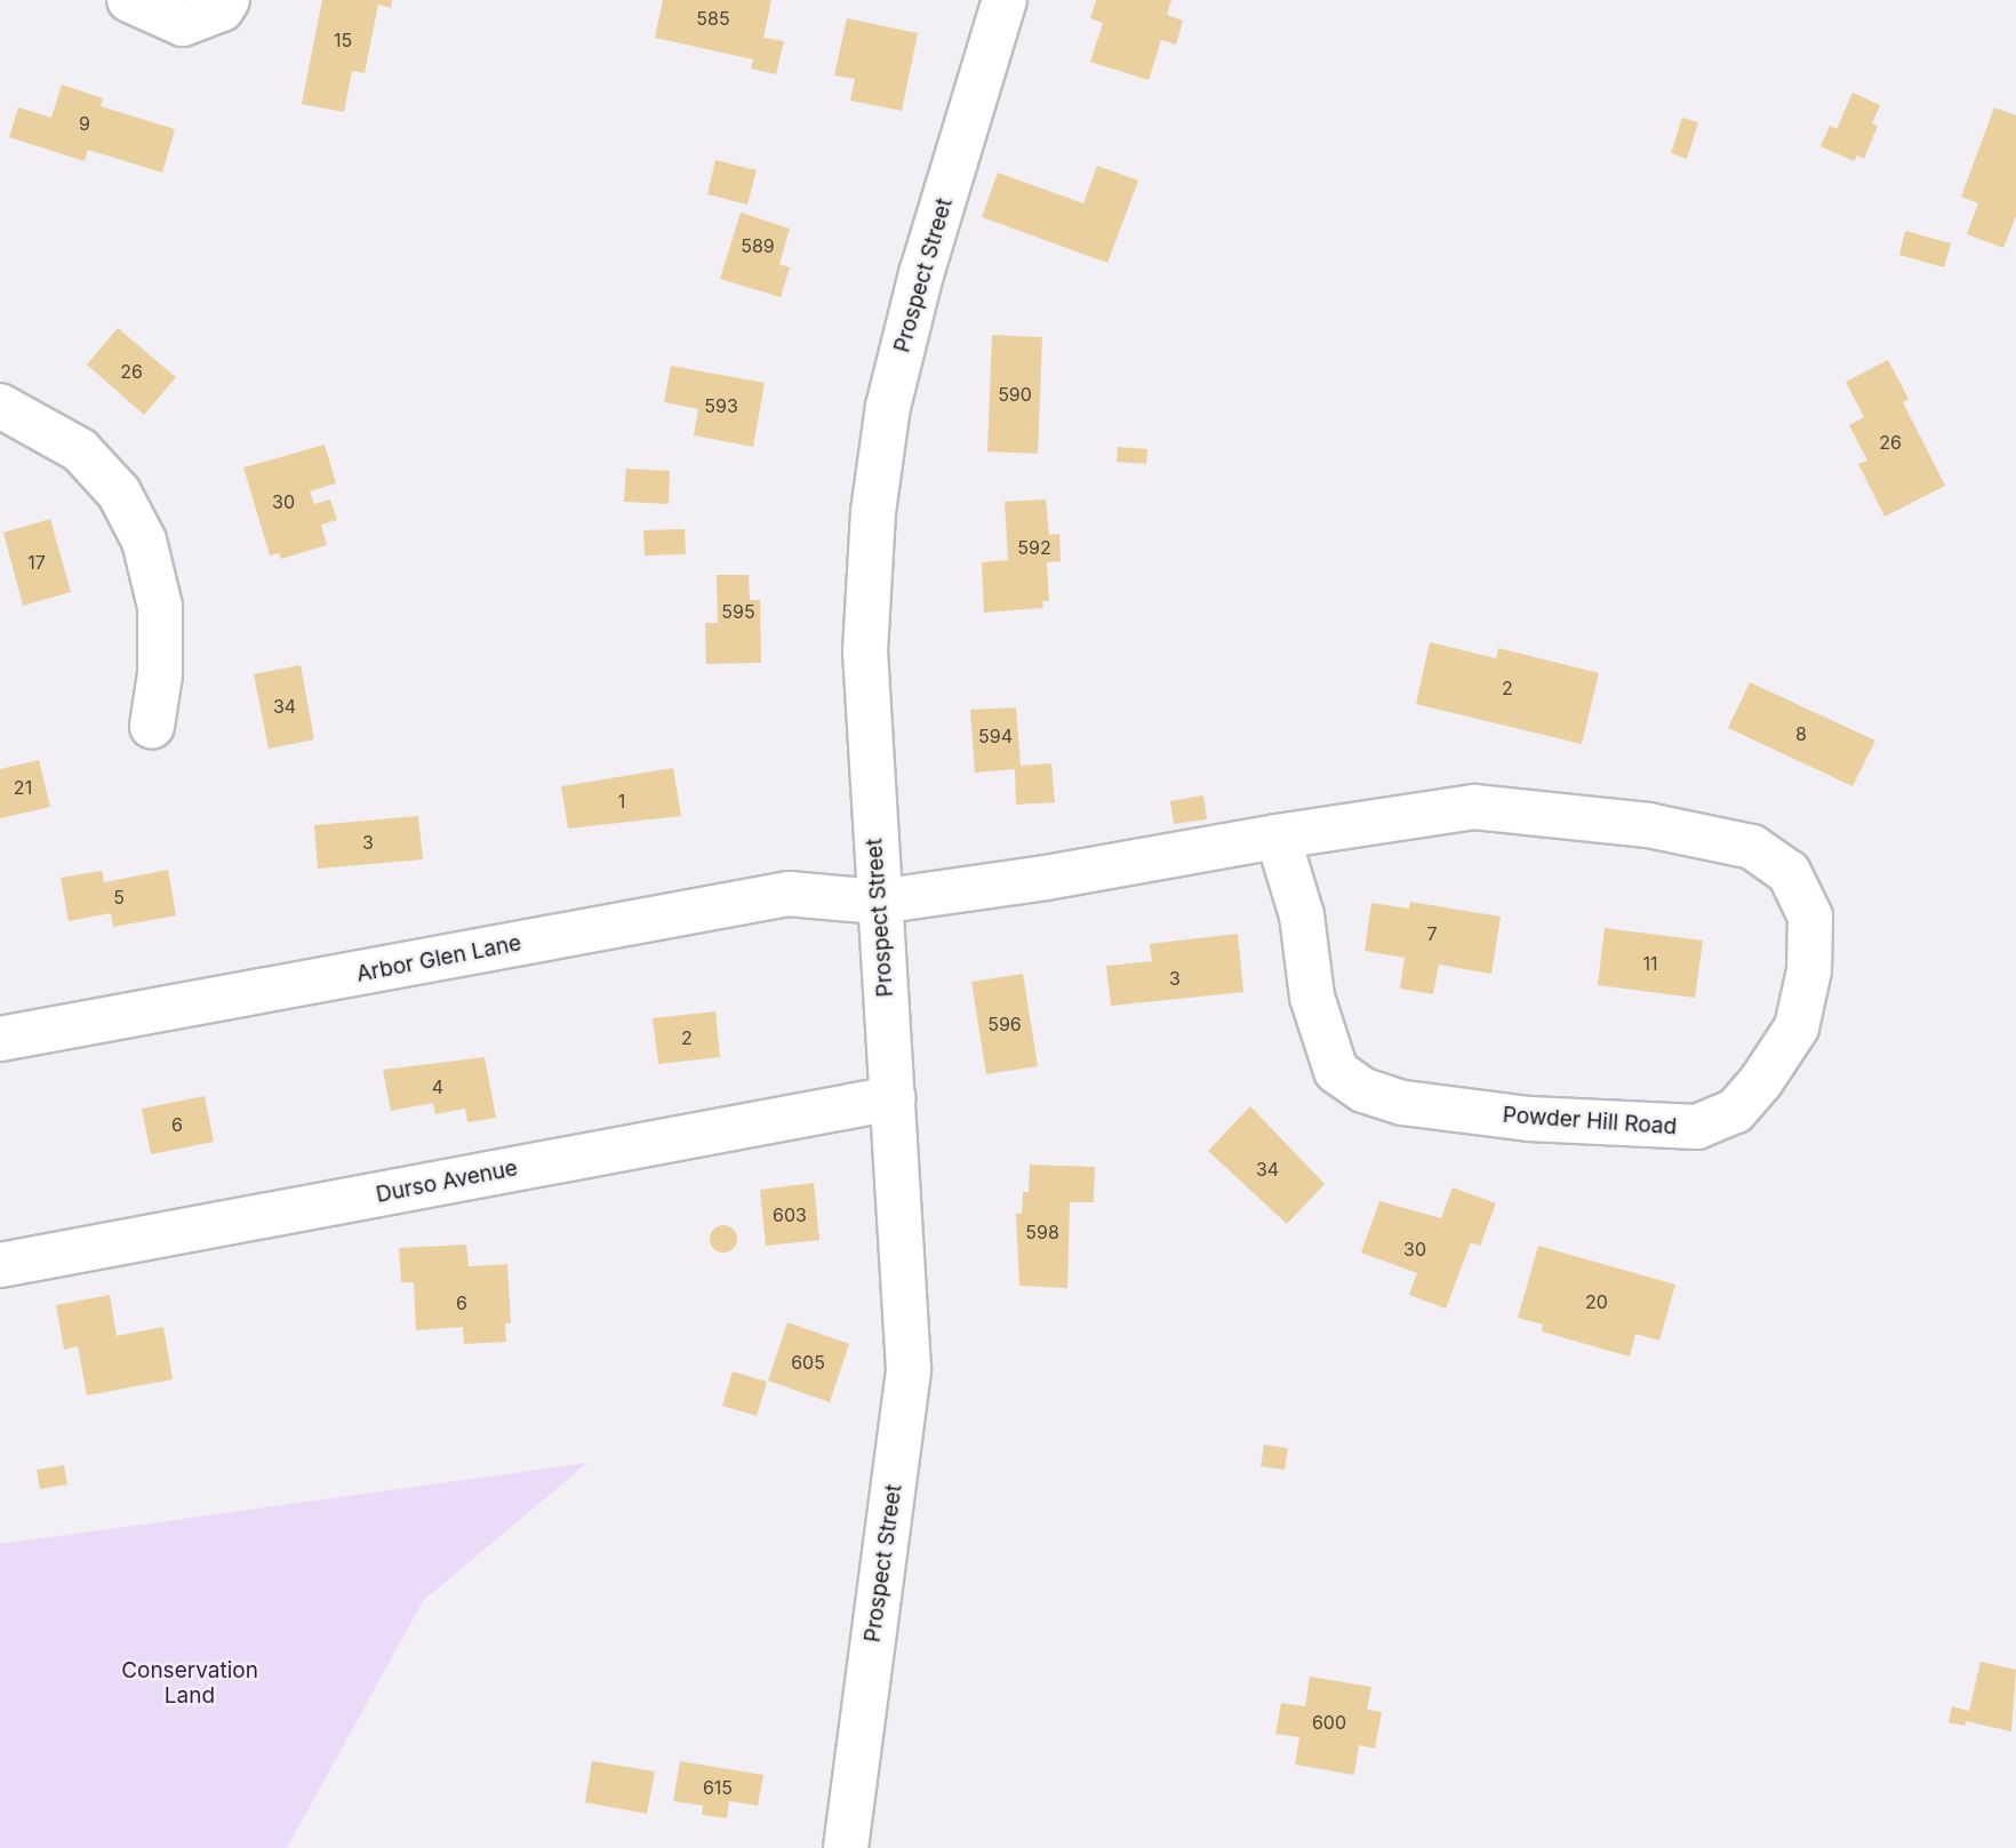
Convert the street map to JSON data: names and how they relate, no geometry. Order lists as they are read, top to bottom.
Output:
{
  "streets": {
    "street": [
      "Prospect Street",
      "Arbor Glen Lane",
      "Powder Hill Road",
      "Durso Avenue"
    ]
  },
  "crossings": [
    ["Prospect Street", "Arbor Glen Lane"],
    ["Prospect Street", "Powder Hill Road"],
    ["Prospect Street", "Durso Avenue"],
    ["Arbor Glen Lane", "Powder Hill Road"]
  ],
  "parks": ["Conservation Land"],
  "house_numbers": [
    "585",
    "15",
    "9",
    "589",
    "26",
    "590",
    "593",
    "26",
    "30",
    "592",
    "17",
    "595",
    "2",
    "34",
    "8",
    "594",
    "21",
    "1",
    "3",
    "5",
    "7",
    "11",
    "3",
    "596",
    "2",
    "4",
    "6",
    "34",
    "603",
    "598",
    "30",
    "20",
    "6",
    "605",
    "600",
    "615"
  ]
}
